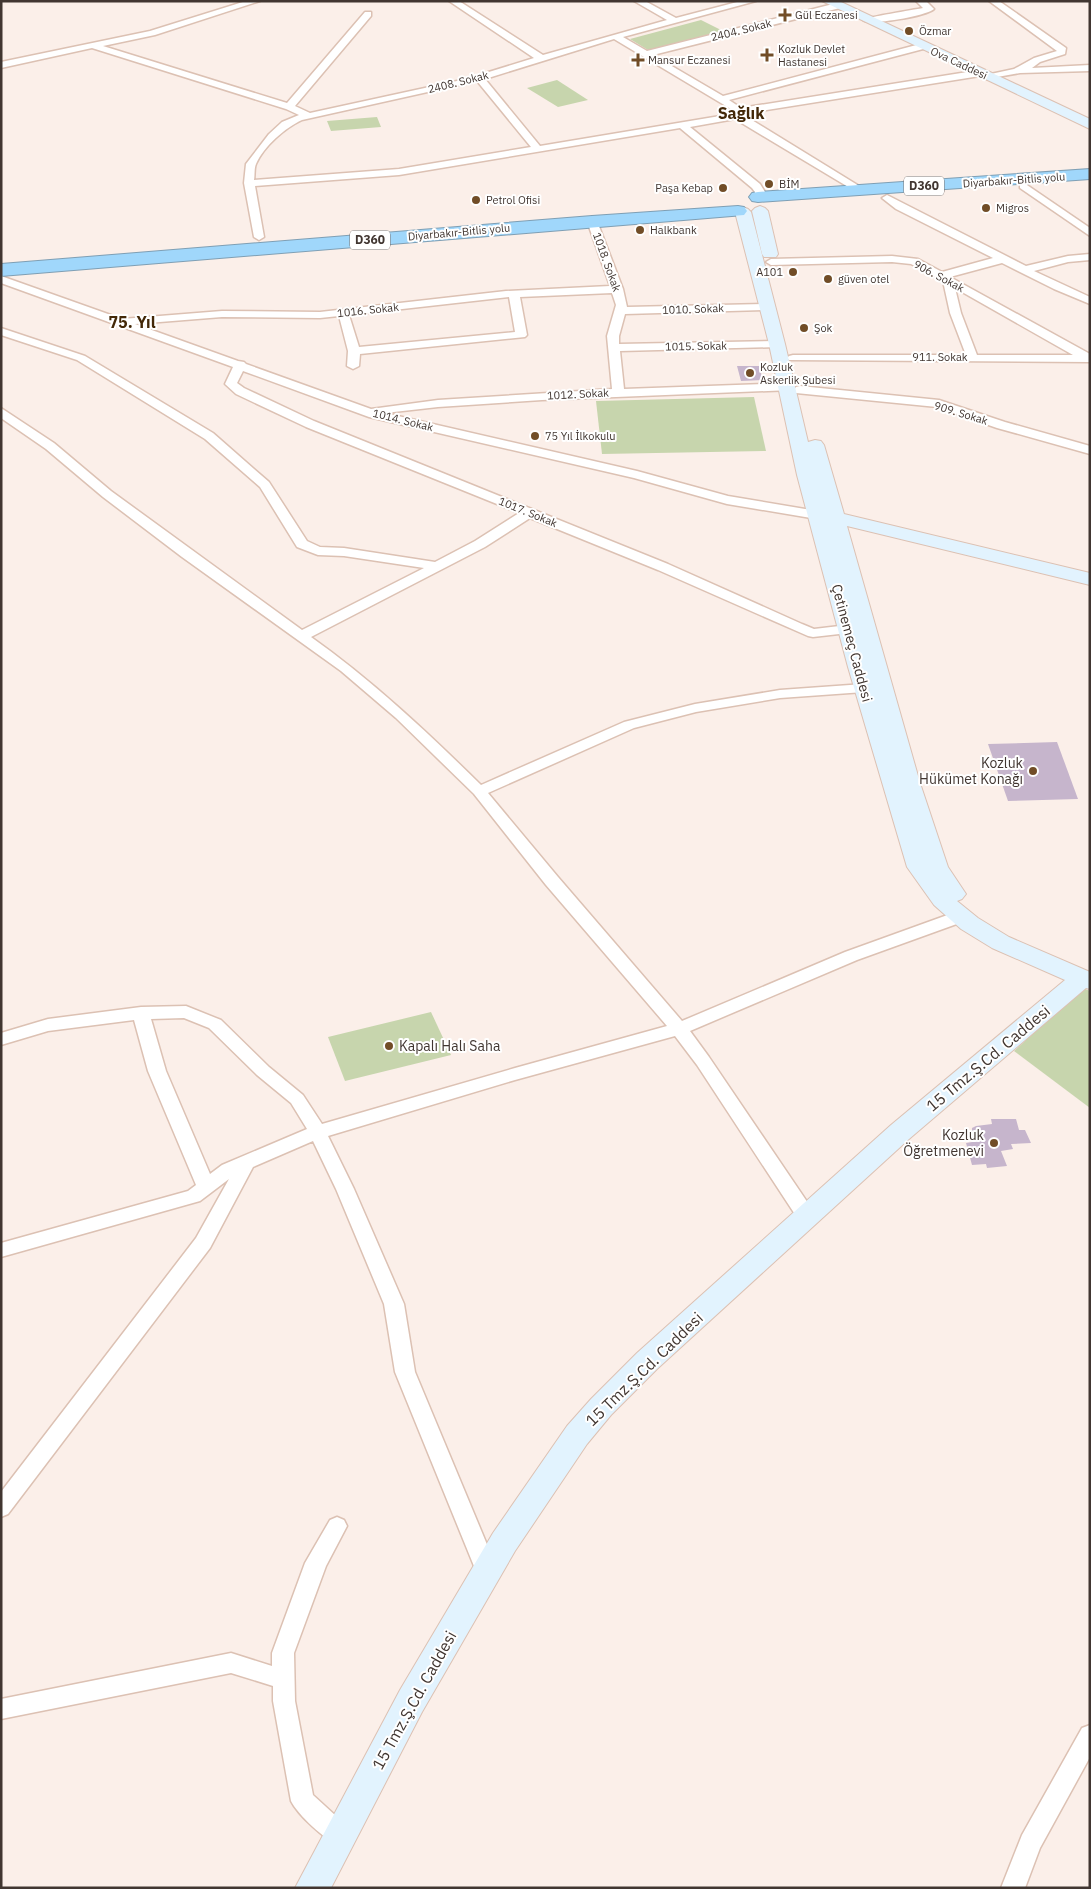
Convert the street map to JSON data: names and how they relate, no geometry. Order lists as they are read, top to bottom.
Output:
{
  "streets": {
    "highway": ["Diyarbakır-Bitlis yolu", "D360"],
    "main road": ["Ova Caddesi", "Çetinemeç Caddesi", "15 Tmz.Ş.Cd. Caddesi"],
    "street": [
      "2404. Sokak",
      "2408. Sokak",
      "1018. Sokak",
      "906. Sokak",
      "1010. Sokak",
      "1016. Sokak",
      "1015. Sokak",
      "911. Sokak",
      "1012. Sokak",
      "909. Sokak",
      "1014. Sokak",
      "1017. Sokak"
    ]
  },
  "crossings": [
    ["2404. Sokak", "Ova Caddesi"],
    ["2408. Sokak", "Diyarbakır-Bitlis yolu"],
    ["Diyarbakır-Bitlis yolu", "1018. Sokak"],
    ["Diyarbakır-Bitlis yolu", "1014. Sokak"],
    ["Diyarbakır-Bitlis yolu", "Çetinemeç Caddesi"],
    ["1018. Sokak", "1010. Sokak"],
    ["1018. Sokak", "1016. Sokak"],
    ["1018. Sokak", "1015. Sokak"],
    ["1018. Sokak", "1012. Sokak"],
    ["906. Sokak", "911. Sokak"],
    ["906. Sokak", "Çetinemeç Caddesi"],
    ["1010. Sokak", "Çetinemeç Caddesi"],
    ["1016. Sokak", "1014. Sokak"],
    ["1015. Sokak", "Çetinemeç Caddesi"],
    ["911. Sokak", "Çetinemeç Caddesi"],
    ["1012. Sokak", "909. Sokak"],
    ["1012. Sokak", "1014. Sokak"],
    ["1012. Sokak", "Çetinemeç Caddesi"],
    ["909. Sokak", "Çetinemeç Caddesi"],
    ["1014. Sokak", "1017. Sokak"],
    ["1014. Sokak", "Çetinemeç Caddesi"],
    ["1017. Sokak", "Çetinemeç Caddesi"],
    ["Çetinemeç Caddesi", "15 Tmz.Ş.Cd. Caddesi"]
  ],
  "districts": ["Sağlık", "75. Yıl"],
  "places": {
    "health": ["Gül Eczanesi", "Kozluk Devlet Hastanesi", "Mansur Eczanesi"],
    "other": [
      "Özmar",
      "BİM",
      "Paşa Kebap",
      "Petrol Ofisi",
      "Migros",
      "Halkbank",
      "A101",
      "güven otel",
      "Şok",
      "Kozluk Askerlik Şubesi",
      "75 Yıl İlkokulu",
      "Kozluk Hükümet Konağı",
      "Kapalı Halı Saha",
      "Kozluk Öğretmenevi"
    ]
  }
}
